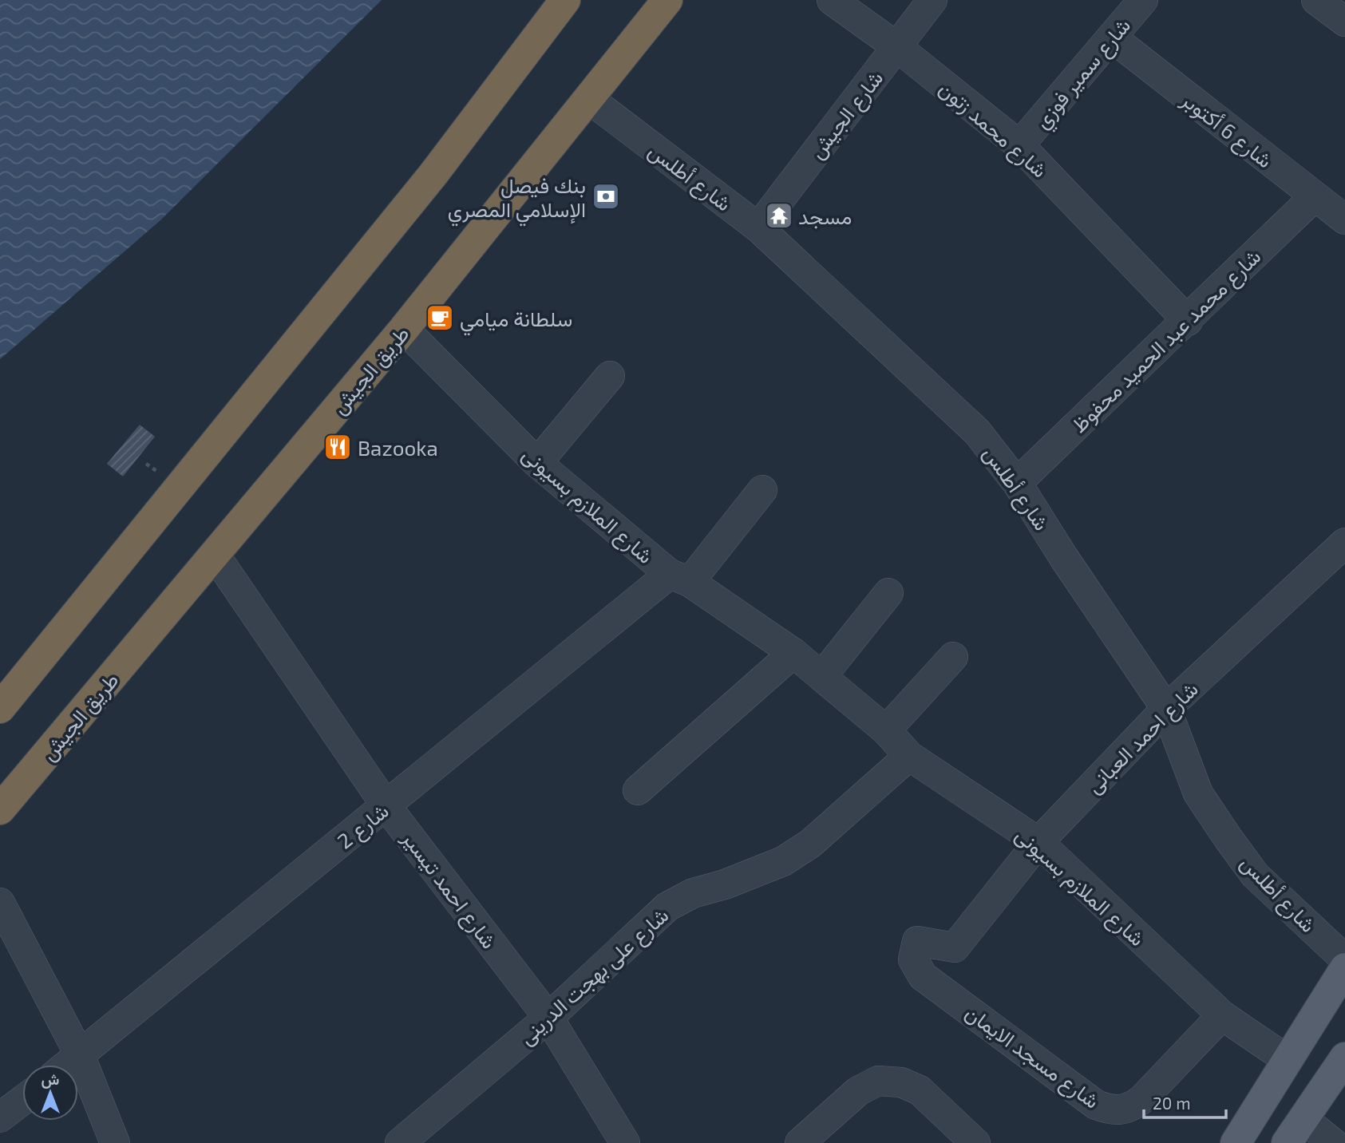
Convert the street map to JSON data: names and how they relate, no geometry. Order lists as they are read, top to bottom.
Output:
{
  "streets": {
    "highway": ["طريق الجيش"],
    "street": [
      "شارع سمير فوزي",
      "شارع الجيش",
      "شارع محمد زتون",
      "شارع 6 أكتوبر",
      "شارع أطلس",
      "شارع محمد عبد الحميد محفوظ",
      "شارع الملازم بسيونى",
      "شارع احمد العبانى",
      "شارع 2",
      "شارع احمد تيسير",
      "شارع على بهجت الدرينى",
      "شارع مسجد الايمان"
    ]
  },
  "crossings": [
    ["شارع سمير فوزي", "شارع محمد زتون"],
    ["شارع سمير فوزي", "شارع 6 أكتوبر"],
    ["شارع الجيش", "شارع محمد زتون"],
    ["شارع الجيش", "شارع أطلس"],
    ["شارع محمد زتون", "شارع محمد عبد الحميد محفوظ"],
    ["شارع 6 أكتوبر", "شارع محمد عبد الحميد محفوظ"],
    ["شارع أطلس", "شارع محمد عبد الحميد محفوظ"],
    ["شارع أطلس", "طريق الجيش"],
    ["شارع أطلس", "شارع احمد العبانى"],
    ["طريق الجيش", "شارع الملازم بسيونى"],
    ["طريق الجيش", "شارع احمد تيسير"],
    ["شارع الملازم بسيونى", "شارع احمد العبانى"],
    ["شارع الملازم بسيونى", "شارع 2"],
    ["شارع الملازم بسيونى", "شارع على بهجت الدرينى"],
    ["شارع الملازم بسيونى", "شارع مسجد الايمان"],
    ["شارع احمد العبانى", "شارع مسجد الايمان"],
    ["شارع 2", "شارع احمد تيسير"],
    ["شارع احمد تيسير", "شارع على بهجت الدرينى"]
  ],
  "places": {
    "bank": ["بنك فيصل الإسلامي المصري"],
    "temple": ["مسجد"],
    "cafe": ["سلطانة ميامي"],
    "restaurant": ["Bazooka"]
  },
  "scale_bar": "20 m",
  "north": "top"
}
